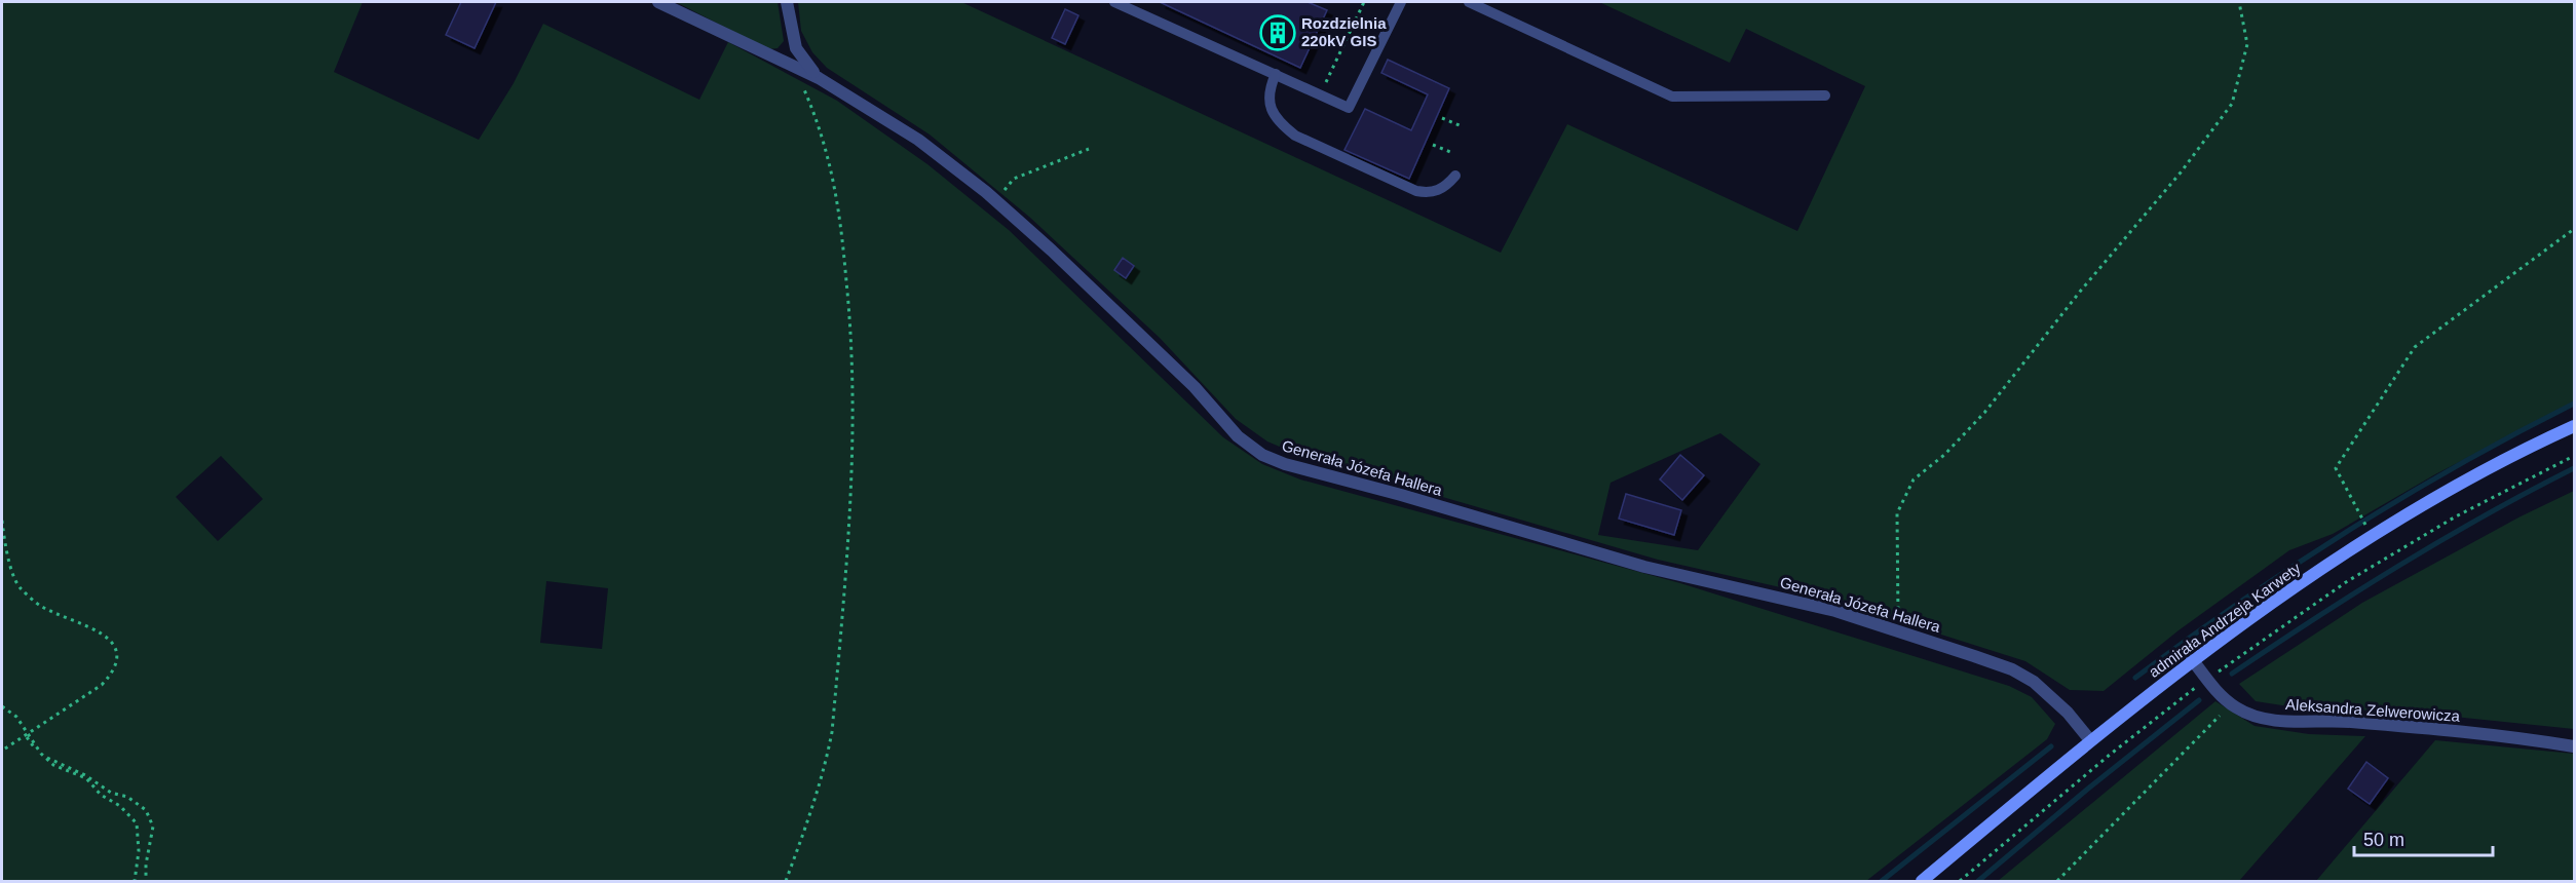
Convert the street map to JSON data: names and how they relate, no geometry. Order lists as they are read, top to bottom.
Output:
{
  "streets": {
    "main road": ["admirała Andrzeja Karwety"],
    "street": ["Generała Józefa Hallera", "Aleksandra Zelwerowicza"]
  },
  "crossings": [
    ["Generała Józefa Hallera", "admirała Andrzeja Karwety"],
    ["admirała Andrzeja Karwety", "Aleksandra Zelwerowicza"]
  ],
  "places": {
    "building": ["Rozdzielnia 220kV GIS"]
  },
  "scale_bar": "50 m"
}
